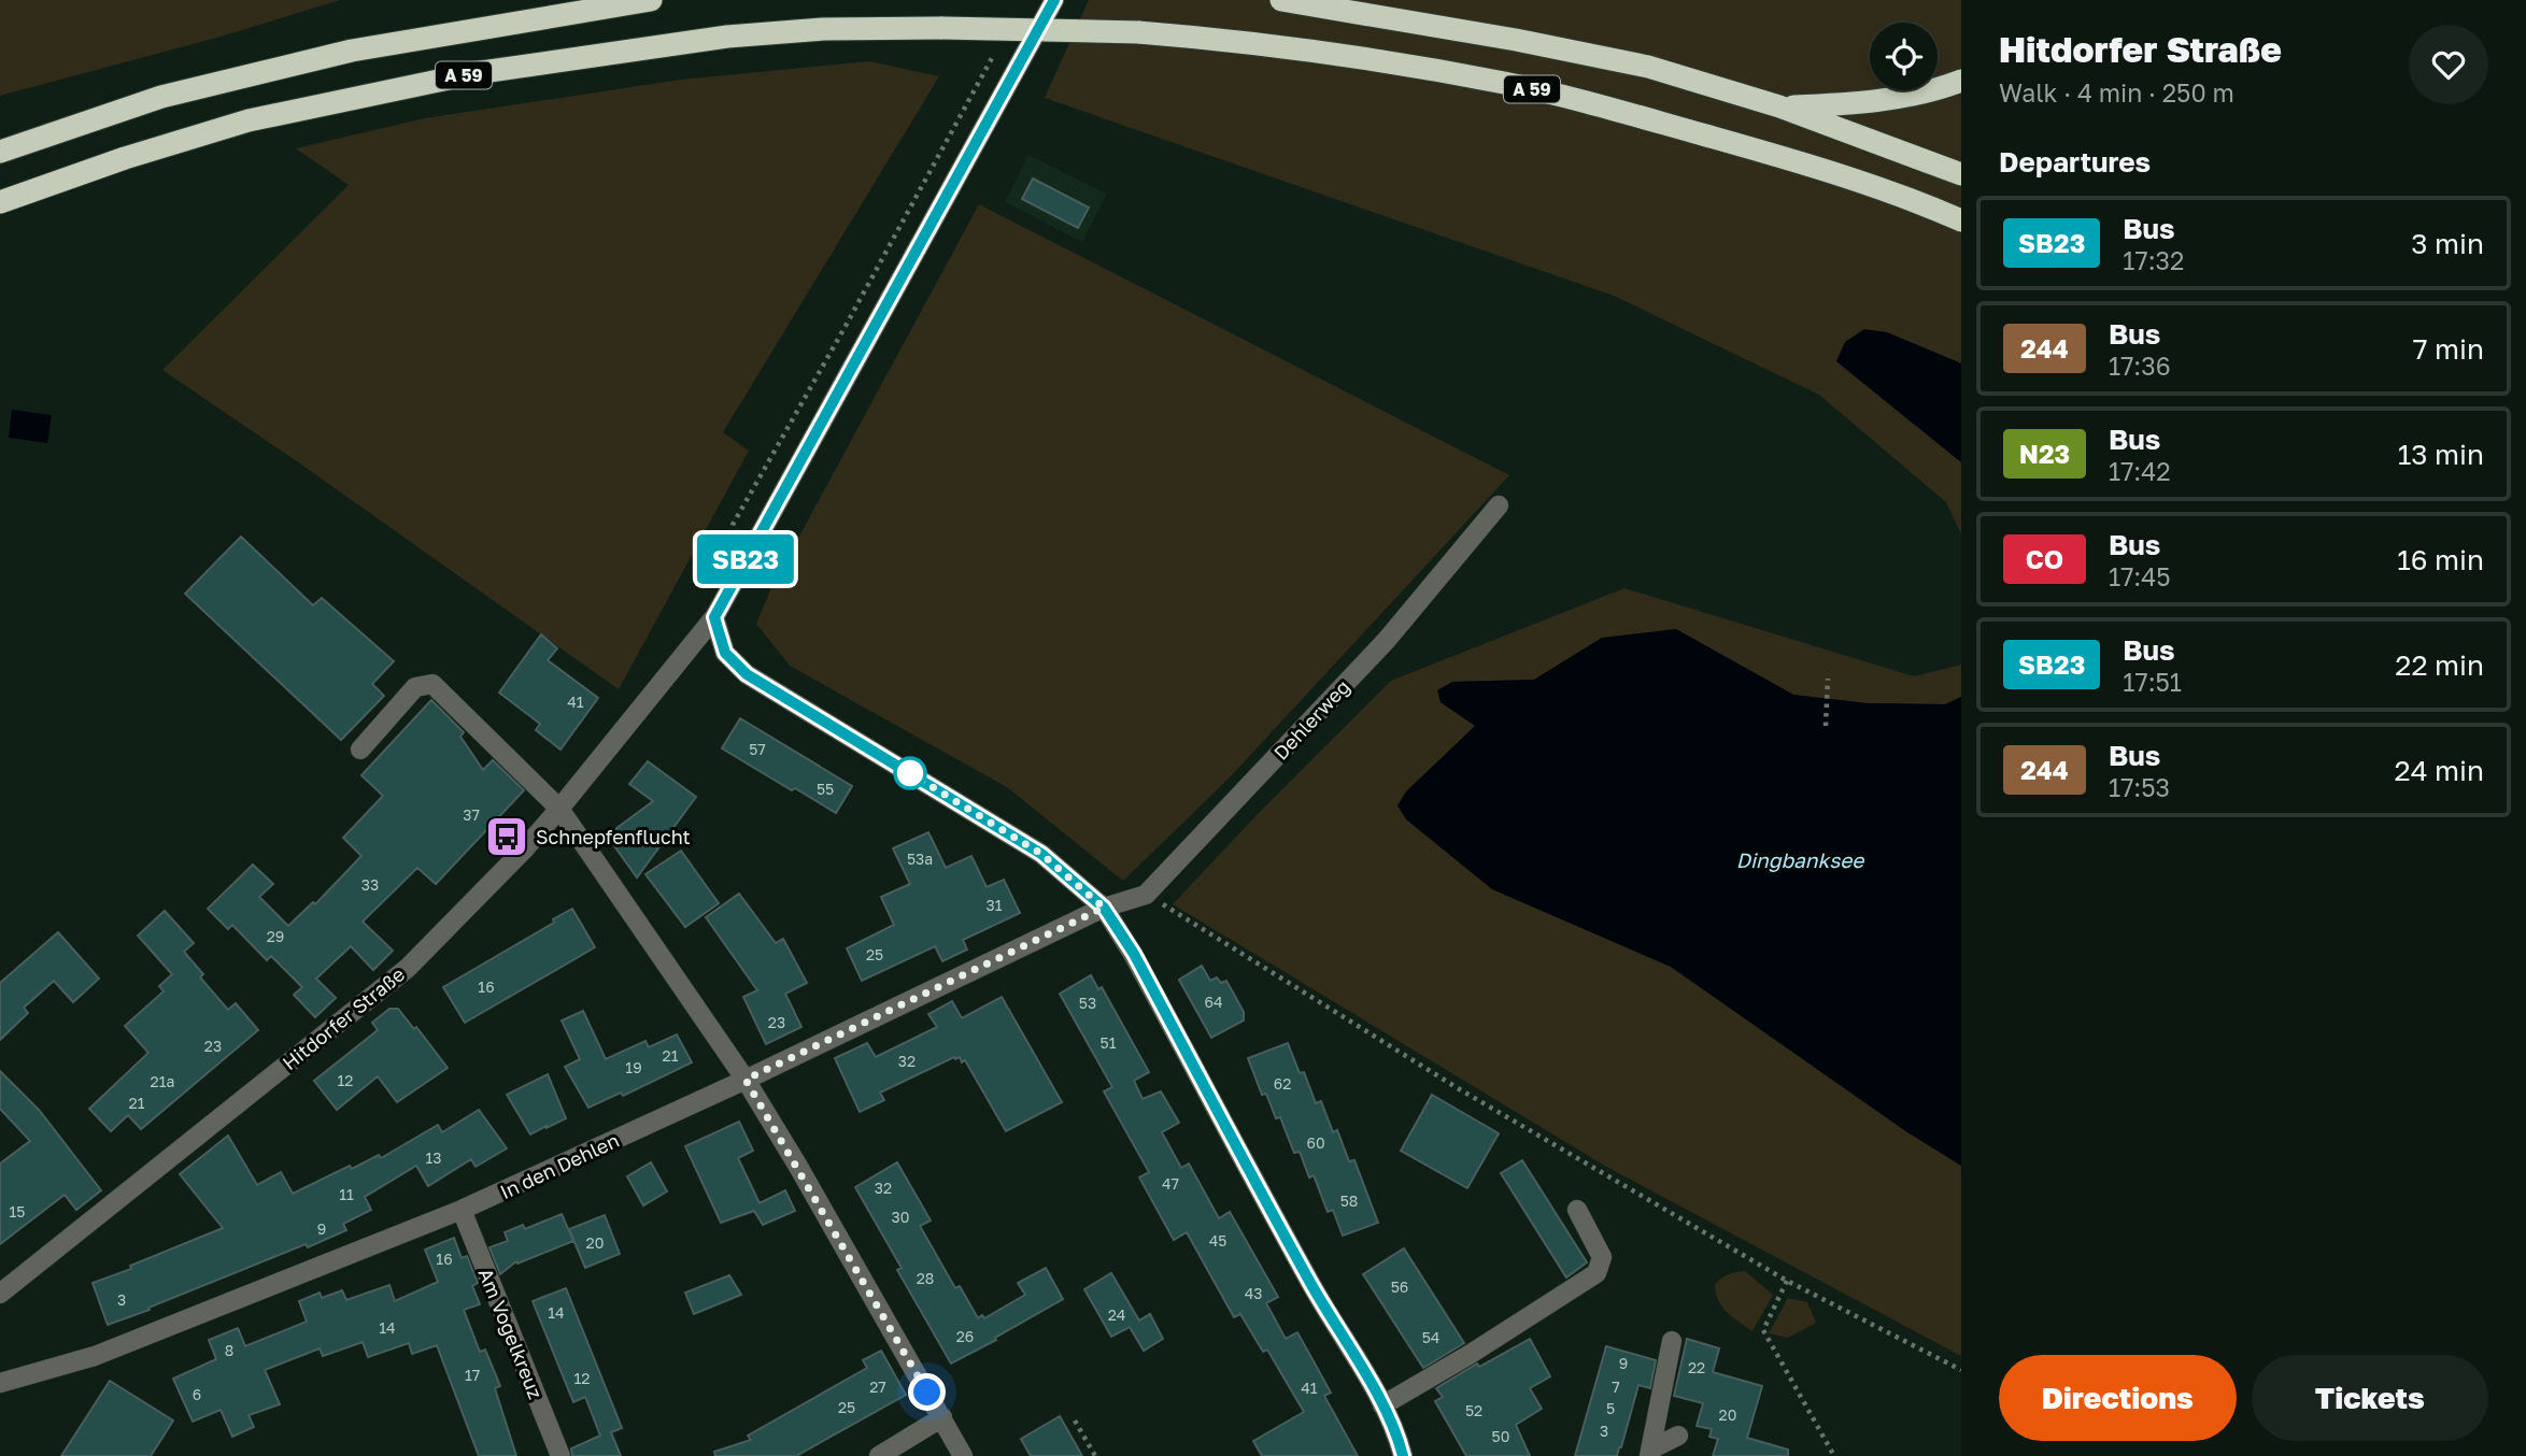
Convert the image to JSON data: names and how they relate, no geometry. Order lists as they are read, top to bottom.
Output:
{
  "streets": {
    "highway": ["A 59"],
    "street": [
      "Dehlerweg",
      "Hitdorfer Straße",
      "In den Dehlen",
      "Am Vogelkreuz"
    ]
  },
  "crossings": [
    ["Dehlerweg", "In den Dehlen"],
    ["In den Dehlen", "Am Vogelkreuz"]
  ],
  "water": ["Dingbanksee"],
  "places": {
    "bus stop": ["Schnepfenflucht"]
  },
  "lines": ["bus line SB23"],
  "house_numbers": [
    "41",
    "57",
    "55",
    "37",
    "53a",
    "33",
    "31",
    "29",
    "25",
    "16",
    "64",
    "53",
    "23",
    "51",
    "23",
    "21",
    "32",
    "19",
    "12",
    "21a",
    "62",
    "21",
    "60",
    "13",
    "47",
    "32",
    "11",
    "58",
    "15",
    "30",
    "9",
    "45",
    "20",
    "16",
    "28",
    "56",
    "43",
    "3",
    "14",
    "24",
    "14",
    "26",
    "54",
    "8",
    "9",
    "22",
    "17",
    "12",
    "27",
    "7",
    "41",
    "6",
    "25",
    "5",
    "52",
    "20",
    "3",
    "50"
  ],
  "page": {
    "on_map": "SB23",
    "heading": [
      ["Hitdorfer Straße", "Walk · 4 min · 250 m"],
      "Departures"
    ],
    "list": [
      {
        "mark": "SB23",
        "name": "Bus",
        "note": "17:32",
        "value": "3 min"
      },
      {
        "mark": "244",
        "name": "Bus",
        "note": "17:36",
        "value": "7 min"
      },
      {
        "mark": "N23",
        "name": "Bus",
        "note": "17:42",
        "value": "13 min"
      },
      {
        "mark": "CO",
        "name": "Bus",
        "note": "17:45",
        "value": "16 min"
      },
      {
        "mark": "SB23",
        "name": "Bus",
        "note": "17:51",
        "value": "22 min"
      },
      {
        "mark": "244",
        "name": "Bus",
        "note": "17:53",
        "value": "24 min"
      }
    ],
    "buttons": ["Directions", "Tickets"]
  }
}
